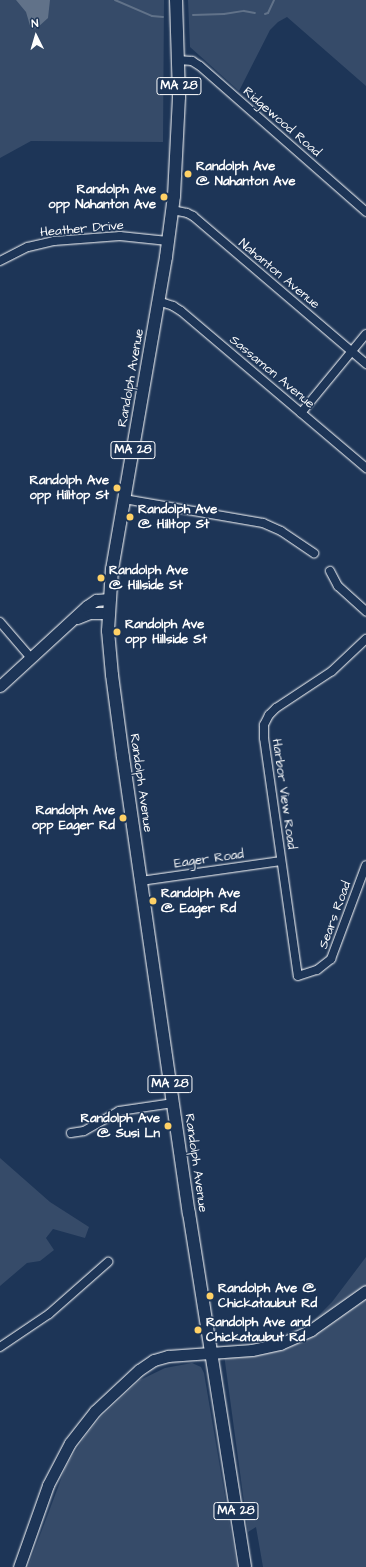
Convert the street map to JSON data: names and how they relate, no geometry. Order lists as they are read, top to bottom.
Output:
{
  "streets": {
    "main road": ["MA 28", "Randolph Avenue"],
    "street": [
      "Ridgewood Road",
      "Heather Drive",
      "Nahanton Avenue",
      "Sassamon Avenue",
      "Harbor View Road",
      "Eager Road",
      "Sears Road"
    ]
  },
  "crossings": [
    ["Ridgewood Road", "Randolph Avenue"],
    ["Heather Drive", "Randolph Avenue"],
    ["Nahanton Avenue", "Randolph Avenue"],
    ["Sassamon Avenue", "Randolph Avenue"],
    ["Randolph Avenue", "Eager Road"],
    ["Harbor View Road", "Eager Road"],
    ["Harbor View Road", "Sears Road"]
  ],
  "places": [
    "Randolph Ave @ Nahanton Ave",
    "Randolph Ave opp Nahanton Ave",
    "Randolph Ave opp Hilltop St",
    "Randolph Ave @ Hilltop St",
    "Randolph Ave @ Hillside St",
    "Randolph Ave opp Hillside St",
    "Randolph Ave opp Eager Rd",
    "Randolph Ave @ Eager Rd",
    "Randolph Ave @ Susi Ln",
    "Randolph Ave @ Chickataubut Rd",
    "Randolph Ave and Chickataubut Rd"
  ],
  "north": "top"
}
